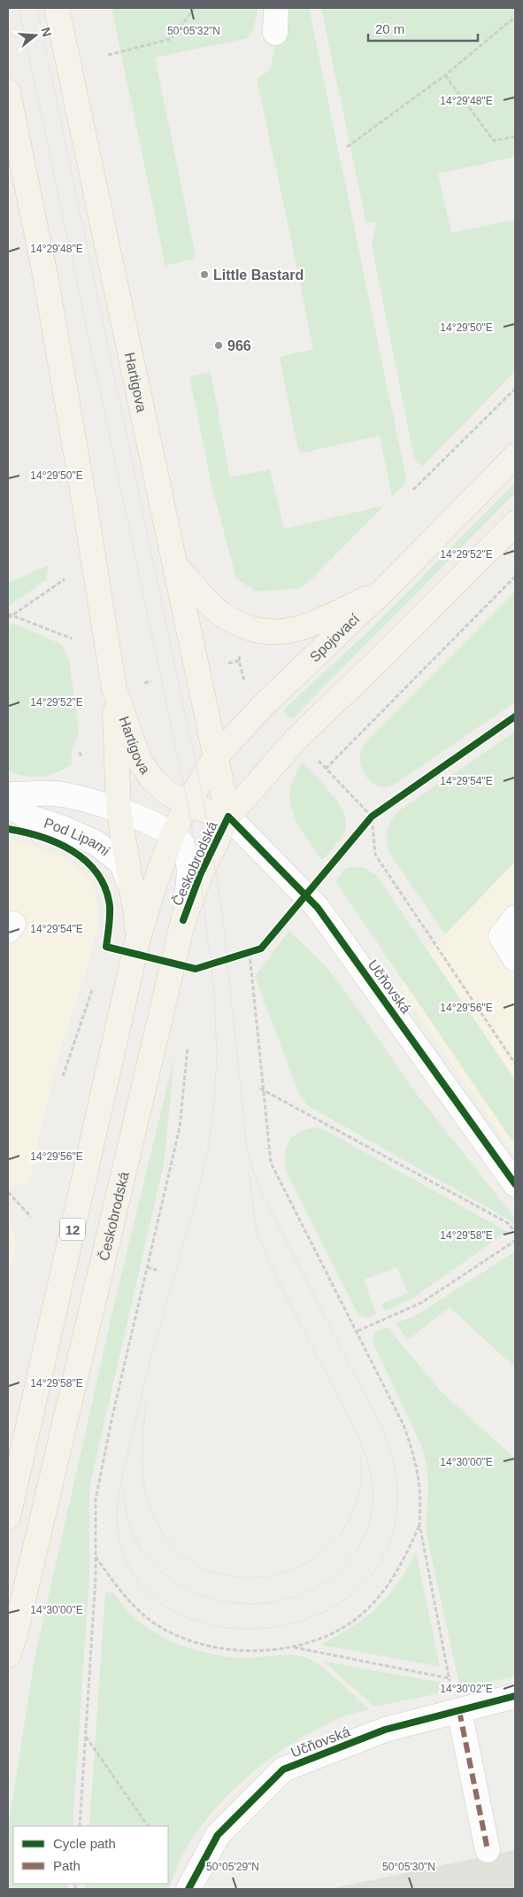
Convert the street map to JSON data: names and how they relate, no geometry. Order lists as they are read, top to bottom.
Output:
{
  "streets": {
    "main road": [
      "Hartigova",
      "Spojovací",
      "Českobrodská",
      "12"
    ],
    "street": ["Pod Lipami", "Učňovská"]
  },
  "crossings": [
    ["Hartigova", "Spojovací"],
    ["Hartigova", "Českobrodská"],
    ["Hartigova", "Učňovská"],
    ["Spojovací", "Pod Lipami"],
    ["Spojovací", "Českobrodská"],
    ["Pod Lipami", "Českobrodská"],
    ["Českobrodská", "Učňovská"]
  ],
  "places": ["Little Bastard", "966"],
  "legend": ["Cycle path", "Path"],
  "scale_bar": "20 m",
  "north": "right",
  "coordinates": [
    "50°05'32\"N",
    "14°29'48\"E",
    "14°29'50\"E",
    "14°29'52\"E",
    "14°29'54\"E",
    "14°29'56\"E",
    "14°29'58\"E",
    "14°30'00\"E",
    "14°30'02\"E",
    "50°05'29\"N",
    "50°05'30\"N"
  ]
}
